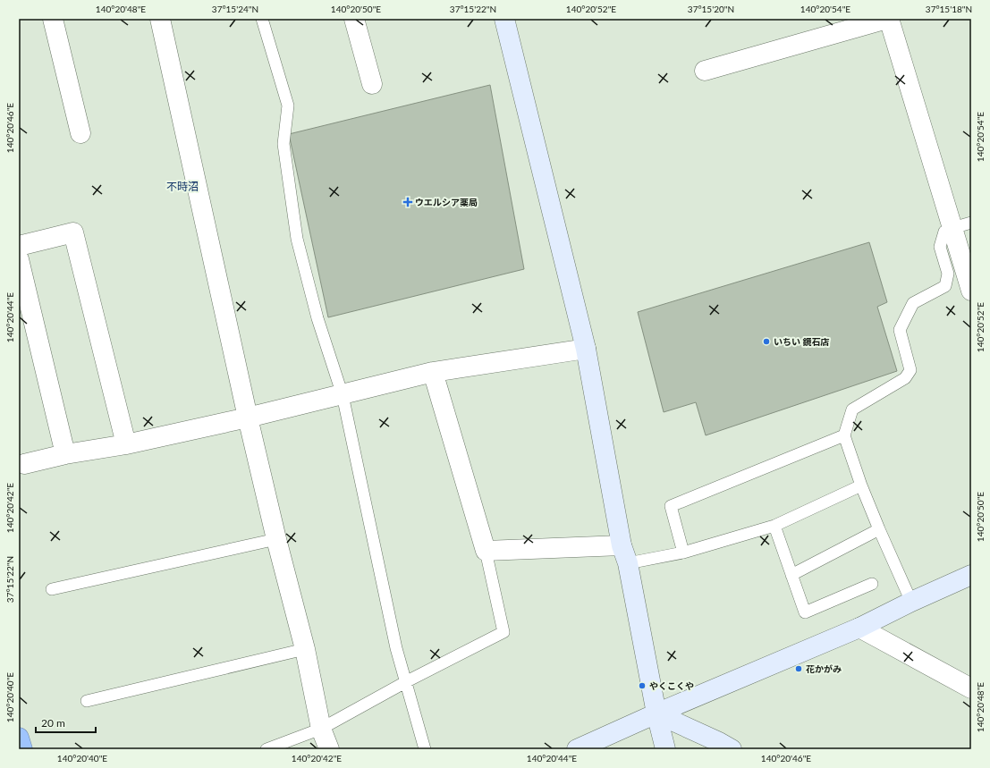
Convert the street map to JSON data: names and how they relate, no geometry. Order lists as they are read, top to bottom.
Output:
{
  "districts": ["不時沼"],
  "places": {
    "health": ["ウエルシア薬局"],
    "other": ["いちい 鏡石店", "花かがみ", "やくこくや"]
  },
  "scale_bar": "20 m",
  "coordinates": [
    "140°20'48\"E",
    "37°15'24\"N",
    "140°20'50\"E",
    "37°15'22\"N",
    "140°20'52\"E",
    "37°15'20\"N",
    "140°20'54\"E",
    "37°15'18\"N",
    "140°20'46\"E",
    "140°20'44\"E",
    "140°20'42\"E",
    "140°20'40\"E"
  ]
}
